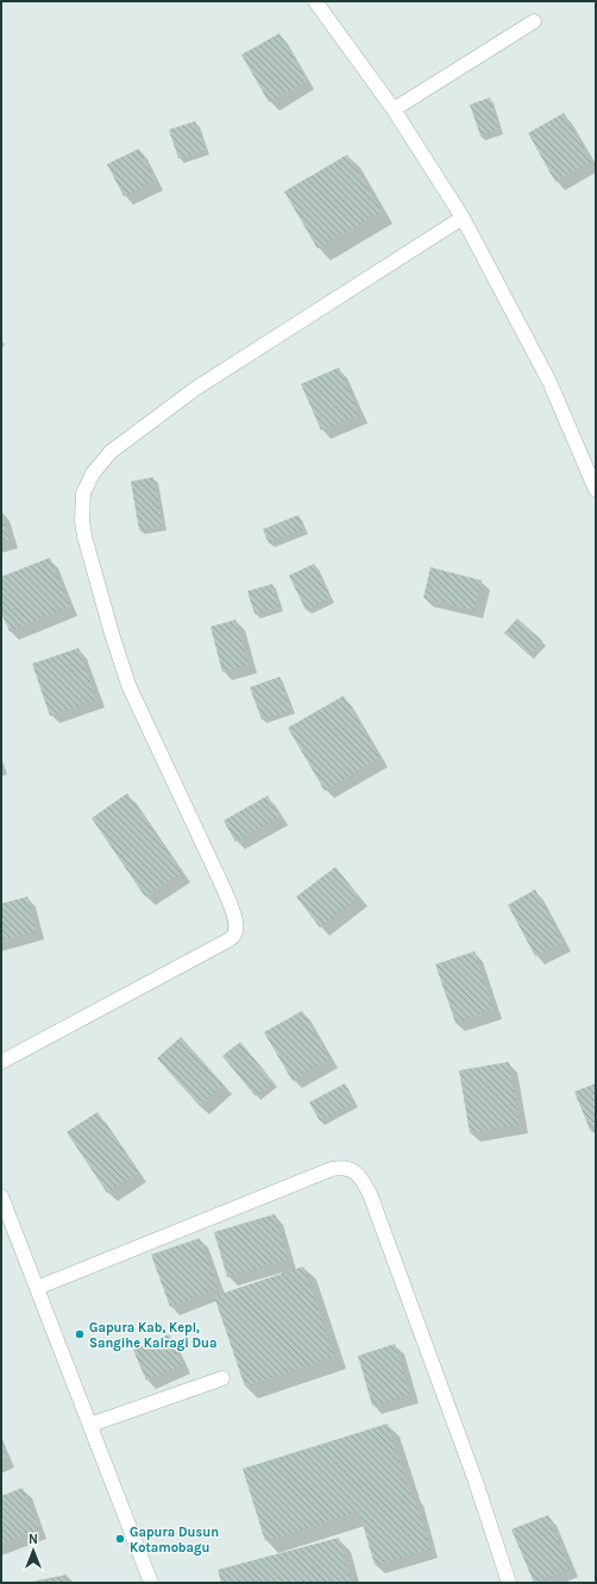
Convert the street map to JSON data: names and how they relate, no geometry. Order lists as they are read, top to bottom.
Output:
{
  "places": ["Gapura Kab, Kepl, Sangihe Kairagi Dua", "Gapura Dusun Kotamobagu"],
  "north": "top"
}
